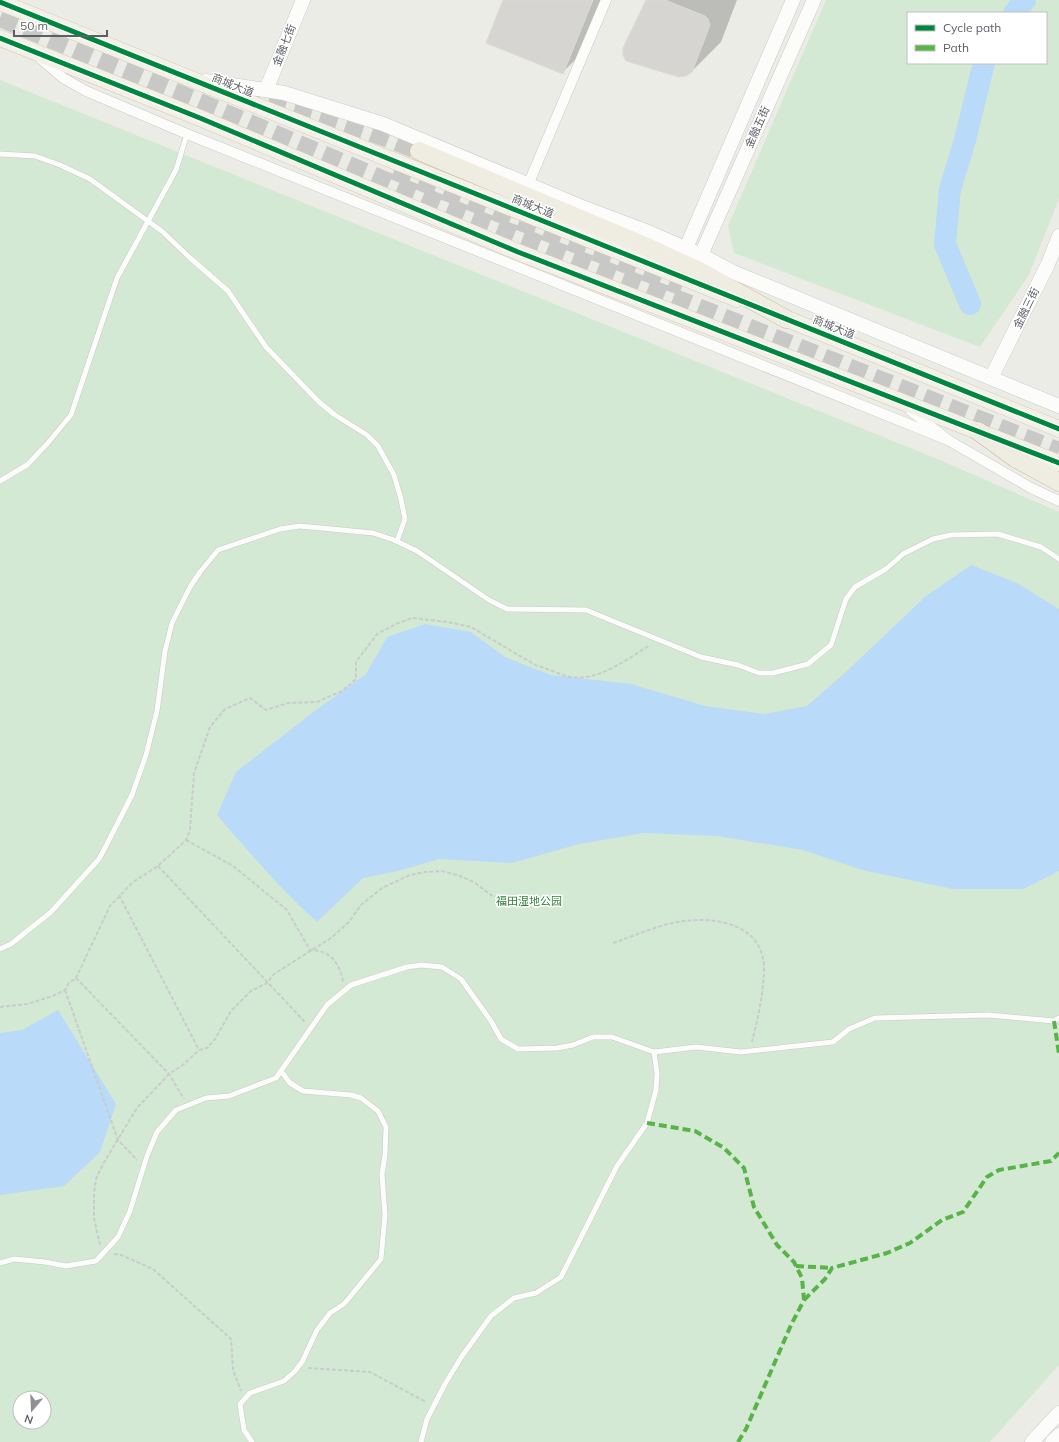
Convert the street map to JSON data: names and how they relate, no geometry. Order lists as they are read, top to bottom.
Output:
{
  "streets": {
    "main road": ["商城大道"],
    "street": ["金融七街", "金融五街", "金融三街"]
  },
  "parks": ["福田湿地公园"],
  "legend": ["Cycle path", "Path"],
  "scale_bar": "50 m",
  "north": "bottom"
}
